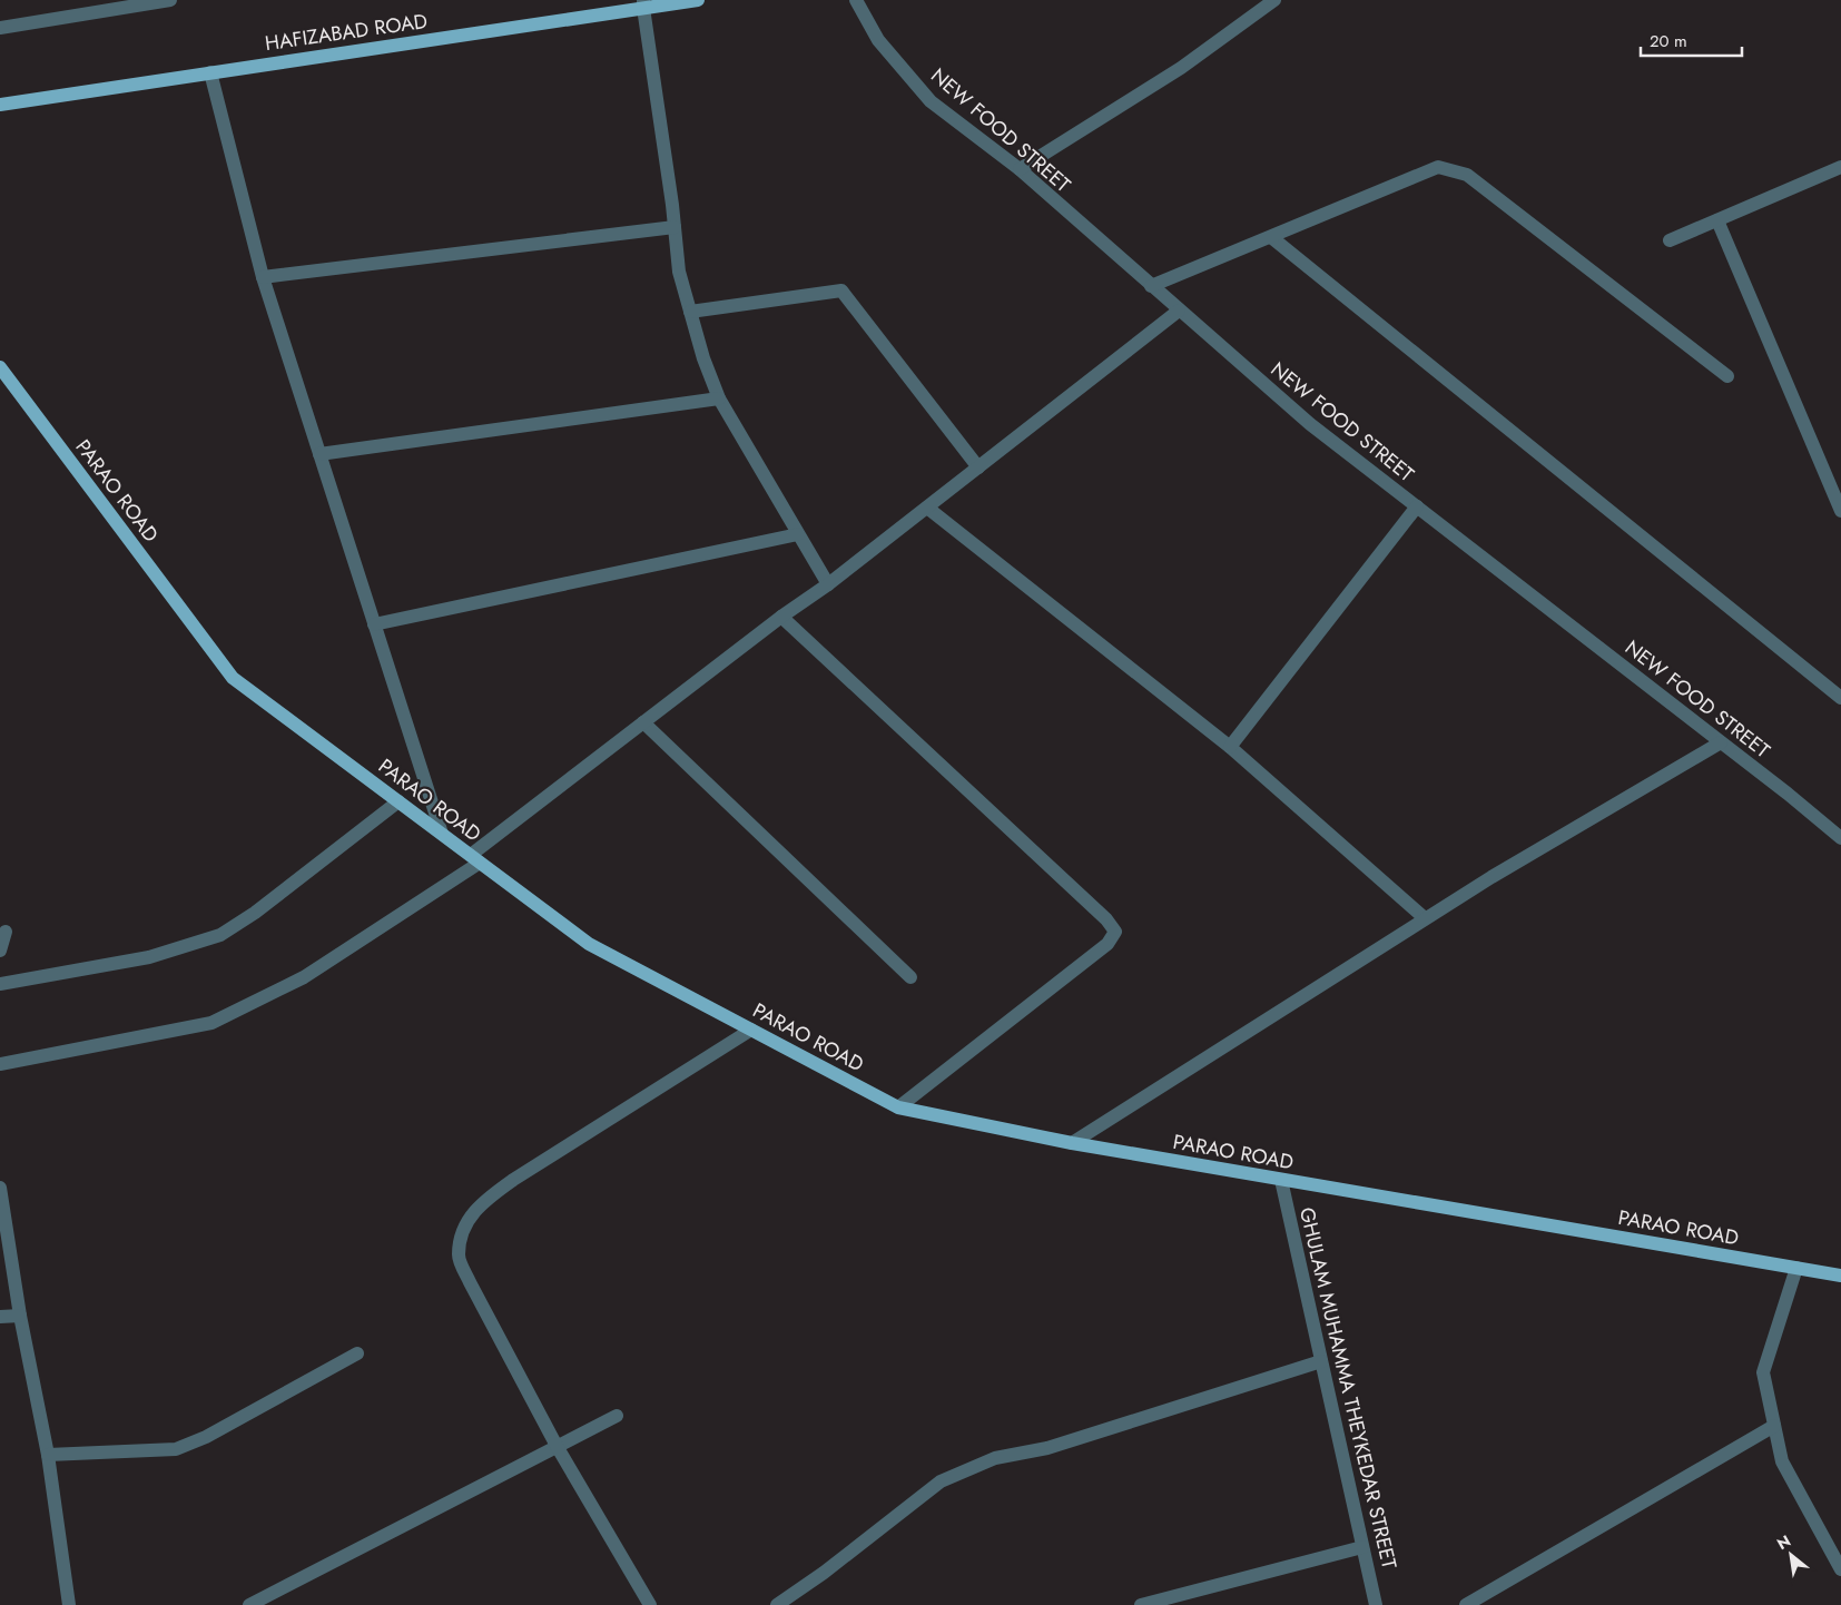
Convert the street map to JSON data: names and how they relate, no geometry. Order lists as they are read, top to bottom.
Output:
{
  "streets": {
    "main road": ["HAFIZABAD ROAD", "PARAO ROAD"],
    "street": ["NEW FOOD STREET", "GHULAM MUHAMMA THEYKEDAR STREET"]
  },
  "crossings": [
    ["PARAO ROAD", "GHULAM MUHAMMA THEYKEDAR STREET"]
  ],
  "scale_bar": "20 m",
  "north": "top left"
}
